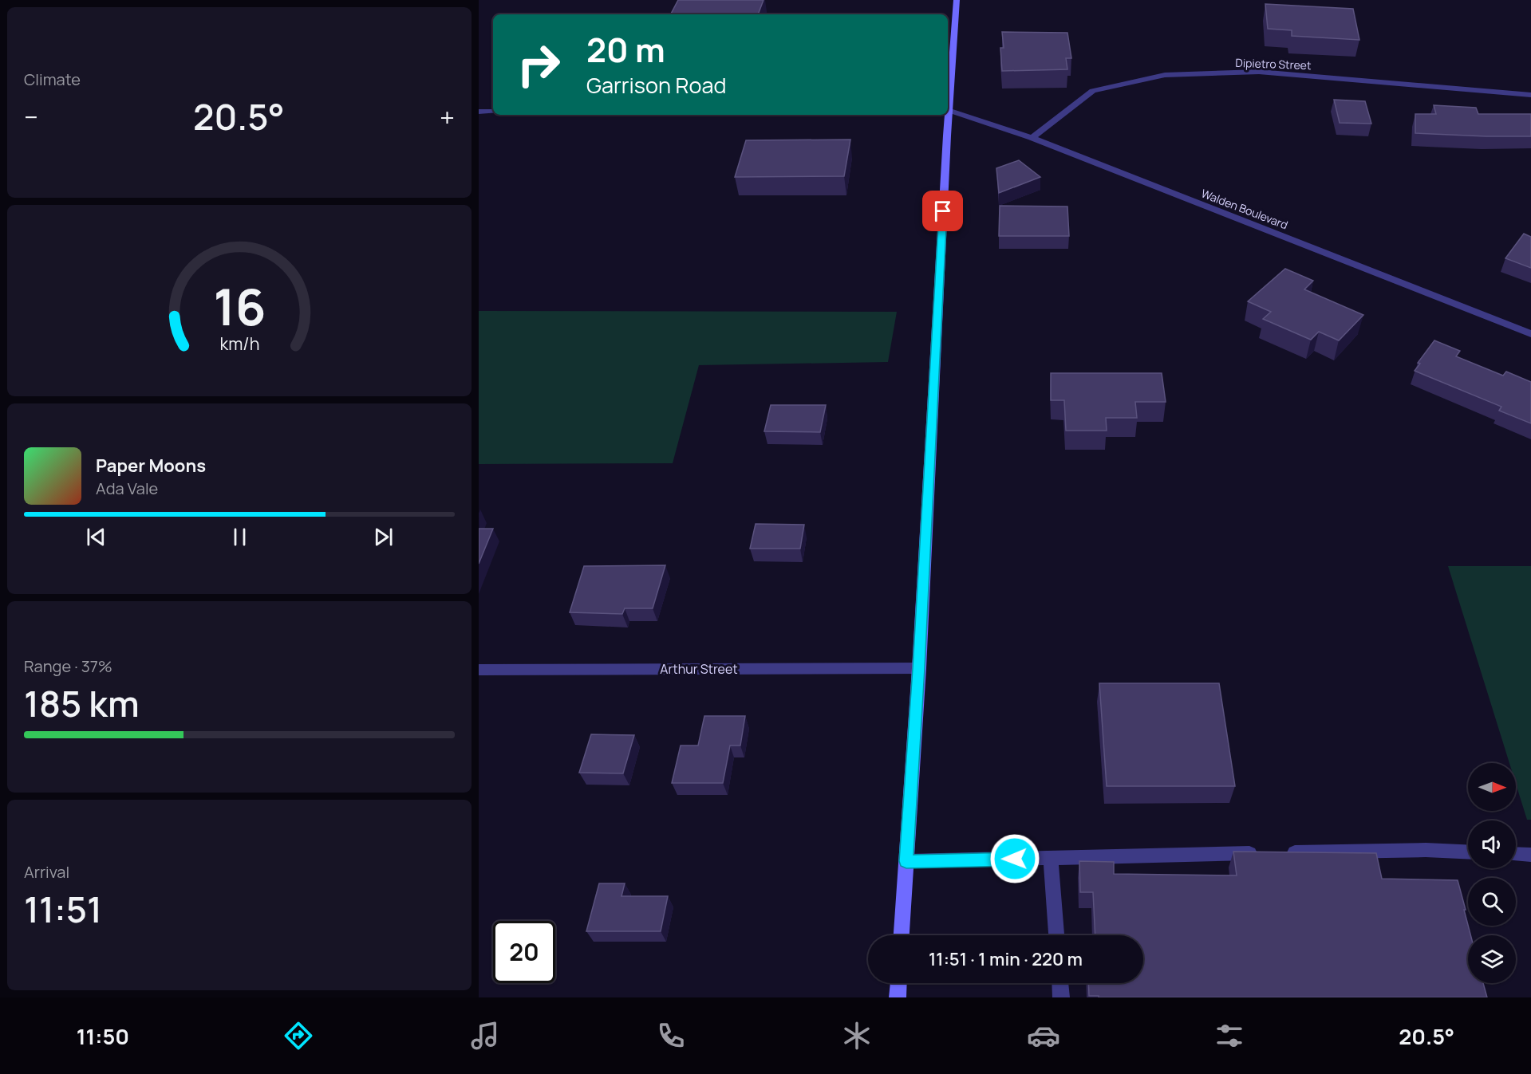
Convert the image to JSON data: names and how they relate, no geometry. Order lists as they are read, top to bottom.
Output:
{
  "streets": {
    "street": ["Dipietro Street", "Walden Boulevard", "Arthur Street"]
  },
  "crossings": [
    ["Dipietro Street", "Walden Boulevard"]
  ],
  "north": "right",
  "page": {
    "tile": [
      "Climate",
      ["Range · 37%", "185 km"],
      ["Arrival", "11:51"]
    ],
    "turn": ["20 m", "Garrison Road"],
    "heat": ["−", "20.5°", "+"],
    "song": ["Paper Moons", "Ada Vale"],
    "limit": "20",
    "trip": "11:51 · 1 min · 220 m",
    "tabs": ["11:50", "20.5°"],
    "gauge": ["16", "km/h"]
  }
}
